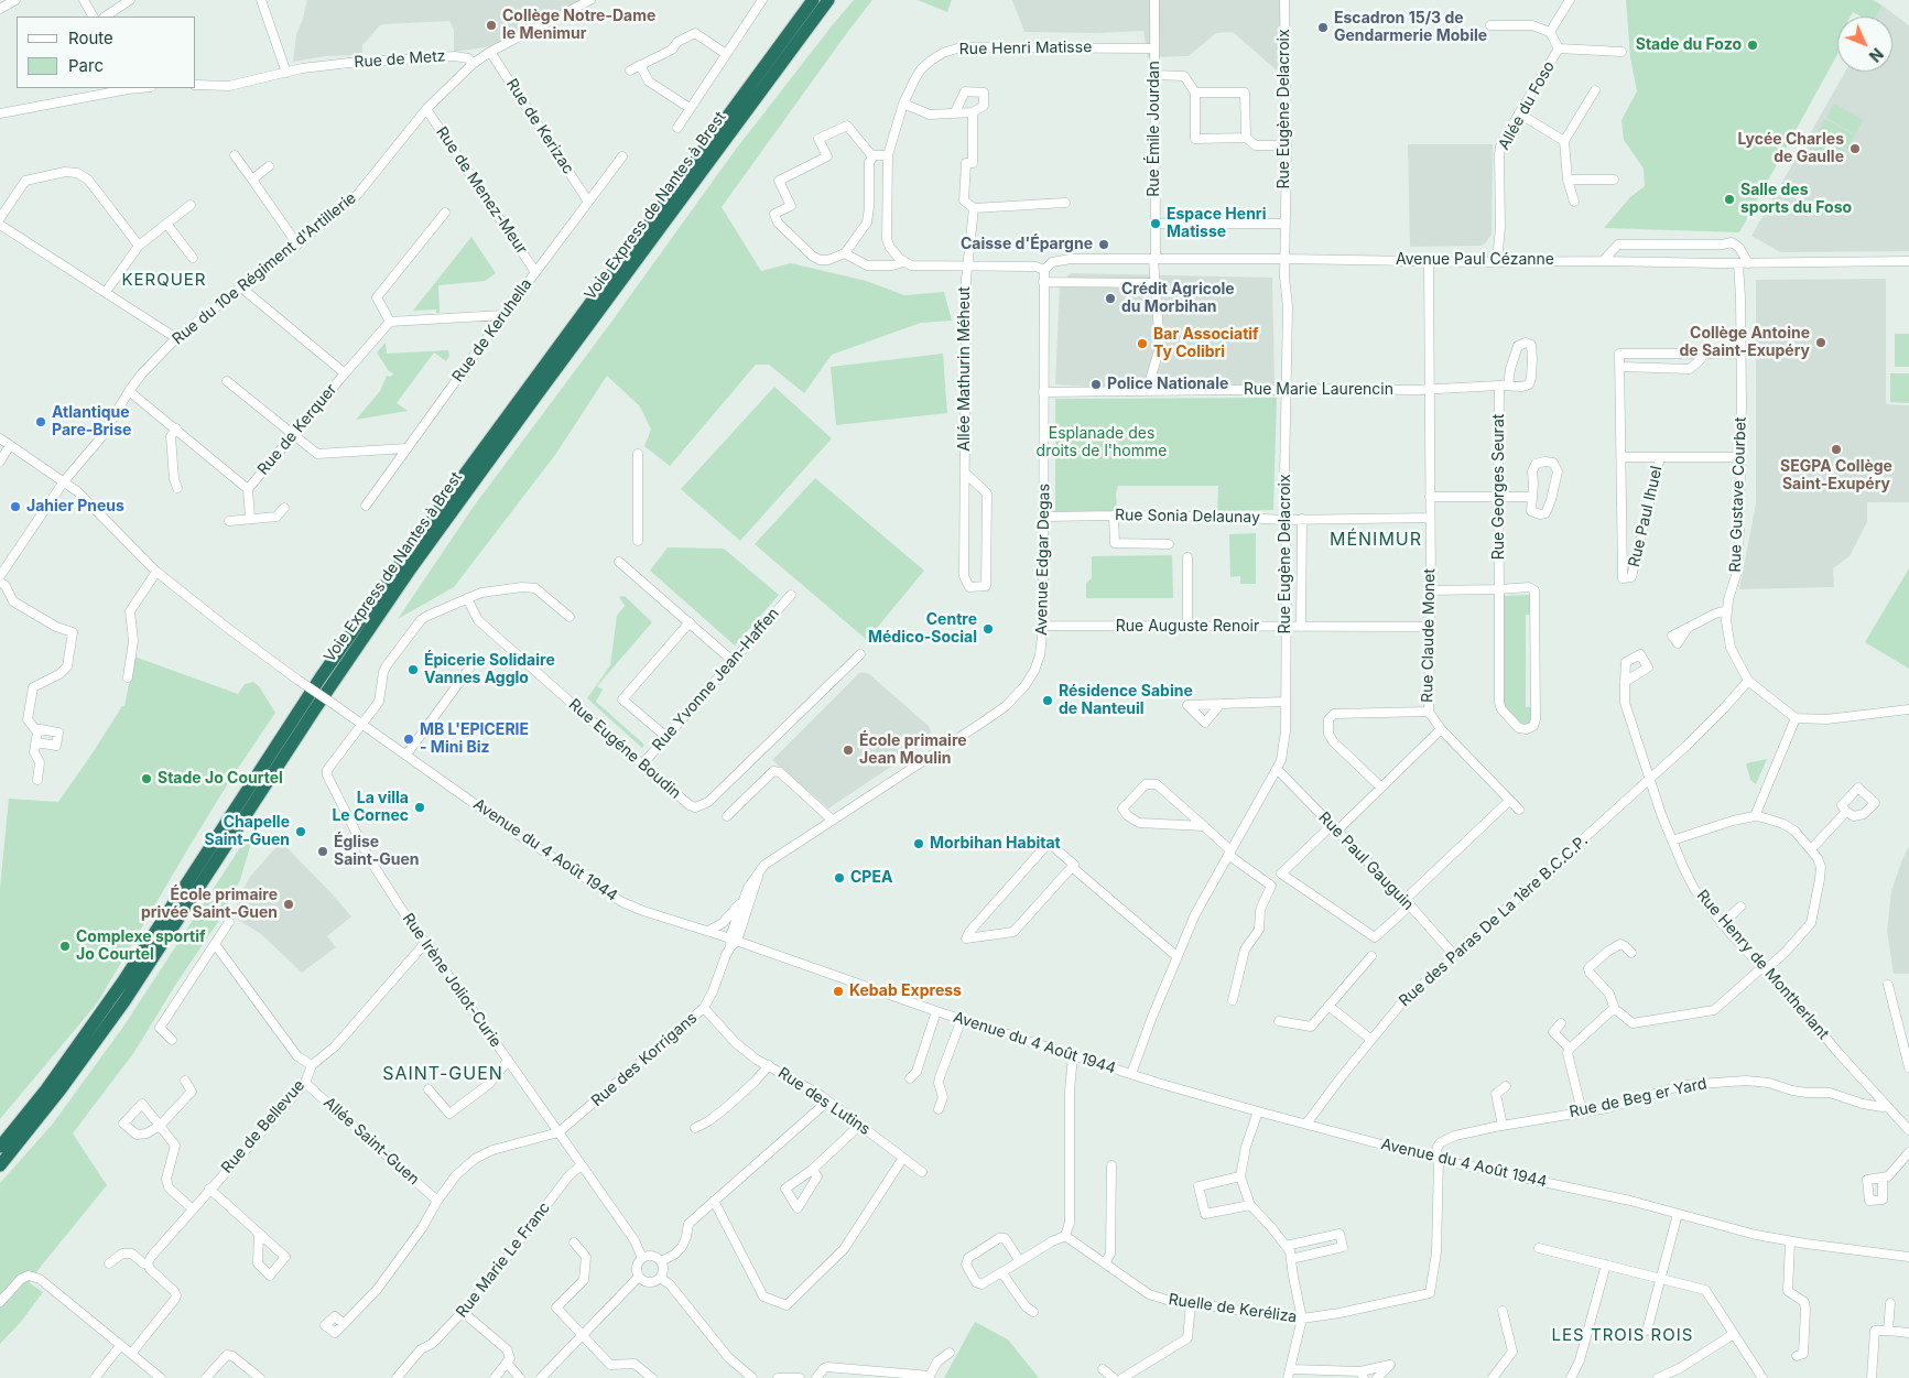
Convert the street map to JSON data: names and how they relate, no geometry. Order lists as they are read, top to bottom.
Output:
{
  "streets": {
    "highway": ["Voie Express de Nantes à Brest"],
    "street": [
      "Rue Henri Matisse",
      "Rue de Metz",
      "Allée du Foso",
      "Rue Eugène Delacroix",
      "Rue de Kerizac",
      "Rue Émile Jourdan",
      "Rue de Menez-Meur",
      "Avenue Paul Cézanne",
      "Rue du 10e Régiment d'Artillerie",
      "Rue de Keruhella",
      "Allée Mathurin Méheut",
      "Rue Marie Laurencin",
      "Rue de Kerquer",
      "Rue Georges Seurat",
      "Rue Gustave Courbet",
      "Rue Sonia Delaunay",
      "Rue Paul Ihuel",
      "Avenue Edgar Degas",
      "Rue Auguste Renoir",
      "Rue Claude Monet",
      "Rue Yvonne Jean-Haffen",
      "Rue Eugéne Boudin",
      "Avenue du 4 Août 1944",
      "Rue Paul Gauguin",
      "Rue des Paras De La 1ère B.C.C.P.",
      "Rue Henry de Montherlant",
      "Rue Irène Joliot-Curie",
      "Rue des Korrigans",
      "Rue de Beg er Yard",
      "Rue des Lutins",
      "Rue de Bellevue",
      "Allée Saint-Guen",
      "Rue Marie Le Franc",
      "Ruelle de Keréliza"
    ]
  },
  "crossings": [
    ["Rue Henri Matisse", "Rue Émile Jourdan"],
    ["Rue de Metz", "Rue du 10e Régiment d'Artillerie"],
    ["Allée du Foso", "Avenue Paul Cézanne"],
    ["Rue Eugène Delacroix", "Avenue Paul Cézanne"],
    ["Rue Eugène Delacroix", "Rue Marie Laurencin"],
    ["Rue Eugène Delacroix", "Rue Sonia Delaunay"],
    ["Rue Eugène Delacroix", "Rue Auguste Renoir"],
    ["Rue Eugène Delacroix", "Avenue du 4 Août 1944"],
    ["Rue Eugène Delacroix", "Rue Paul Gauguin"],
    ["Rue de Kerizac", "Rue de Keruhella"],
    ["Rue Émile Jourdan", "Avenue Paul Cézanne"],
    ["Rue Émile Jourdan", "Rue Marie Laurencin"],
    ["Rue de Menez-Meur", "Rue du 10e Régiment d'Artillerie"],
    ["Rue de Menez-Meur", "Rue de Keruhella"],
    ["Avenue Paul Cézanne", "Rue Gustave Courbet"],
    ["Avenue Paul Cézanne", "Avenue Edgar Degas"],
    ["Avenue Paul Cézanne", "Rue Claude Monet"],
    ["Rue du 10e Régiment d'Artillerie", "Rue de Kerquer"],
    ["Rue du 10e Régiment d'Artillerie", "Avenue du 4 Août 1944"],
    ["Rue Marie Laurencin", "Rue Georges Seurat"],
    ["Rue Marie Laurencin", "Avenue Edgar Degas"],
    ["Rue Marie Laurencin", "Rue Claude Monet"],
    ["Rue Gustave Courbet", "Rue Paul Ihuel"],
    ["Rue Sonia Delaunay", "Avenue Edgar Degas"],
    ["Rue Sonia Delaunay", "Rue Claude Monet"],
    ["Avenue Edgar Degas", "Rue Auguste Renoir"],
    ["Avenue Edgar Degas", "Avenue du 4 Août 1944"],
    ["Avenue Edgar Degas", "Rue des Korrigans"],
    ["Rue Auguste Renoir", "Rue Claude Monet"],
    ["Rue Yvonne Jean-Haffen", "Rue Eugéne Boudin"],
    ["Avenue du 4 Août 1944", "Rue des Paras De La 1ère B.C.C.P."],
    ["Avenue du 4 Août 1944", "Rue Irène Joliot-Curie"],
    ["Avenue du 4 Août 1944", "Rue des Korrigans"],
    ["Avenue du 4 Août 1944", "Rue de Beg er Yard"],
    ["Avenue du 4 Août 1944", "Ruelle de Keréliza"],
    ["Rue Paul Gauguin", "Rue des Paras De La 1ère B.C.C.P."],
    ["Rue des Paras De La 1ère B.C.C.P.", "Rue Henry de Montherlant"],
    ["Rue Henry de Montherlant", "Rue de Beg er Yard"],
    ["Rue Irène Joliot-Curie", "Rue des Korrigans"],
    ["Rue Irène Joliot-Curie", "Rue de Bellevue"],
    ["Rue Irène Joliot-Curie", "Rue Marie Le Franc"],
    ["Rue des Korrigans", "Rue des Lutins"],
    ["Rue de Beg er Yard", "Ruelle de Keréliza"],
    ["Rue de Bellevue", "Allée Saint-Guen"]
  ],
  "districts": [
    "KERQUER",
    "MÉNIMUR",
    "SAINT-GUEN",
    "LES TROIS ROIS"
  ],
  "parks": ["Esplanade des droits de l'homme"],
  "places": [
    "Collège Notre-Dame le Menimur",
    "Escadron 15/3 de Gendarmerie Mobile",
    "Stade du Fozo",
    "Lycée Charles de Gaulle",
    "Salle des sports du Foso",
    "Espace Henri Matisse",
    "Caisse d'Épargne",
    "Crédit Agricole du Morbihan",
    "Collège Antoine de Saint-Exupéry",
    "Bar Associatif Ty Colibri",
    "Police Nationale",
    "Atlantique Pare-Brise",
    "SEGPA Collège Saint-Exupéry",
    "Jahier Pneus",
    "Centre Médico-Social",
    "Épicerie Solidaire Vannes Agglo",
    "Résidence Sabine de Nanteuil",
    "MB L'EPICERIE - Mini Biz",
    "École primaire Jean Moulin",
    "Stade Jo Courtel",
    "La villa Le Cornec",
    "Chapelle Saint-Guen",
    "Morbihan Habitat",
    "Église Saint-Guen",
    "CPEA",
    "École primaire privée Saint-Guen",
    "Complexe sportif Jo Courtel",
    "Kebab Express"
  ],
  "legend": ["Route", "Parc"],
  "north": "bottom right"
}
